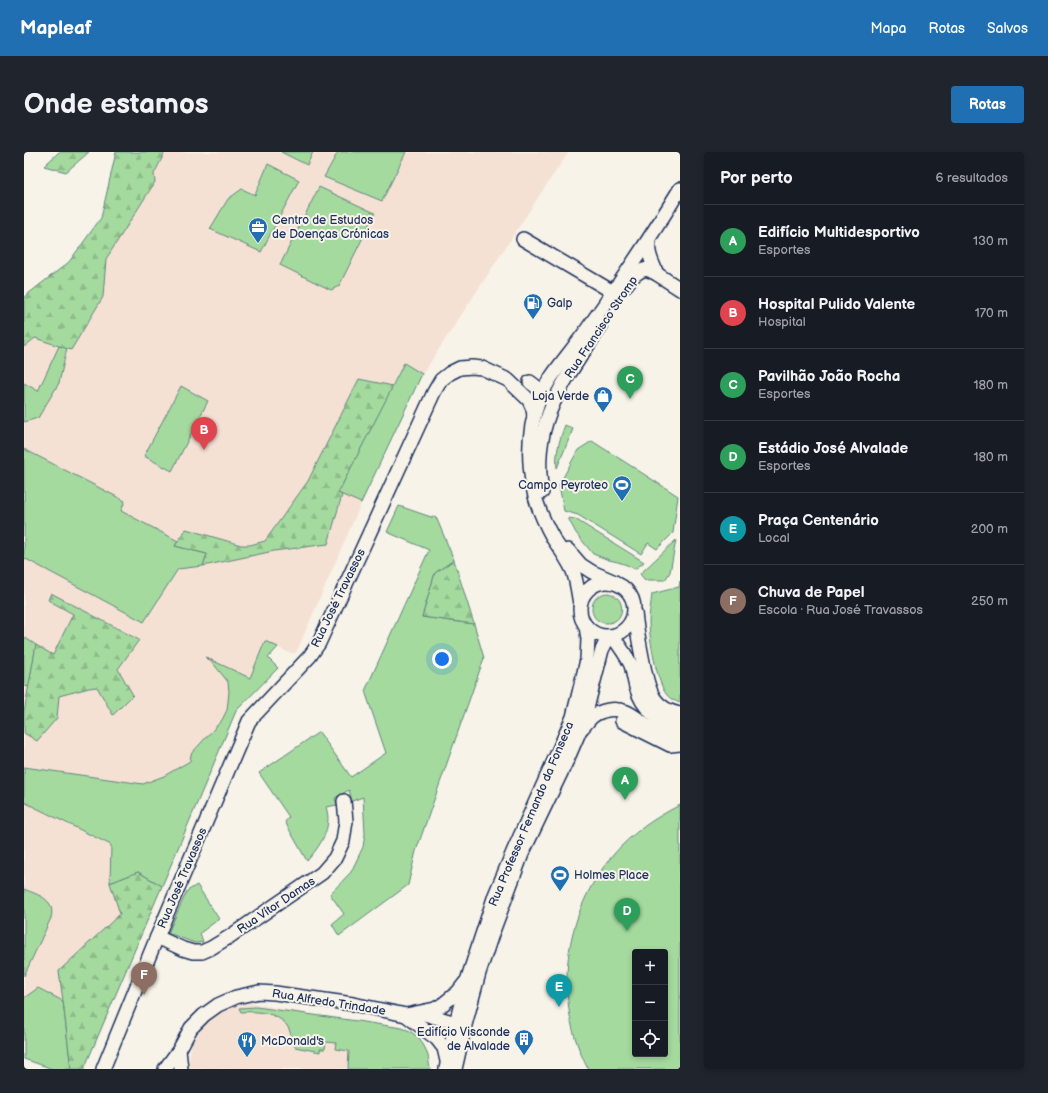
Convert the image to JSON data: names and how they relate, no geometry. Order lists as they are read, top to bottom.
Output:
{
  "streets": {
    "street": [
      "Rua Francisco Stromp",
      "Rua José Travassos",
      "Rua Professor Fernando da Fonseca",
      "Rua Vítor Damas",
      "Rua Alfredo Trindade"
    ]
  },
  "crossings": [
    ["Rua Francisco Stromp", "Rua José Travassos"],
    ["Rua Francisco Stromp", "Rua Professor Fernando da Fonseca"],
    ["Rua José Travassos", "Rua Vítor Damas"],
    ["Rua Professor Fernando da Fonseca", "Rua Alfredo Trindade"]
  ],
  "places": {
    "office": ["Centro de Estudos de Doenças Crónicas"],
    "fuel station": ["Galp"],
    "shop": ["Loja Verde"],
    "sports": ["Campo Peyroteo", "Holmes Place"],
    "building": ["Edifício Visconde de Alvalade"],
    "restaurant": ["McDonald's"]
  },
  "page": {
    "header": "Mapleaf",
    "nav": ["Mapa", "Rotas", "Salvos"],
    "buttons": "Rotas",
    "title": "Onde estamos",
    "heading": ["Por perto", "6 resultados"],
    "list": [
      {
        "mark": "A",
        "name": "Edifício Multidesportivo",
        "note": "Esportes",
        "value": "130 m"
      },
      {
        "mark": "B",
        "name": "Hospital Pulido Valente",
        "note": "Hospital",
        "value": "170 m"
      },
      {
        "mark": "C",
        "name": "Pavilhão João Rocha",
        "note": "Esportes",
        "value": "180 m"
      },
      {
        "mark": "D",
        "name": "Estádio José Alvalade",
        "note": "Esportes",
        "value": "180 m"
      },
      {
        "mark": "E",
        "name": "Praça Centenário",
        "note": "Local",
        "value": "200 m"
      },
      {
        "mark": "F",
        "name": "Chuva de Papel",
        "note": "Escola · Rua José Travassos",
        "value": "250 m"
      }
    ],
    "pins": [
      "C",
      "B",
      "A",
      "D",
      "F",
      "E"
    ],
    "map_buttons": ["+", "−"]
  }
}
